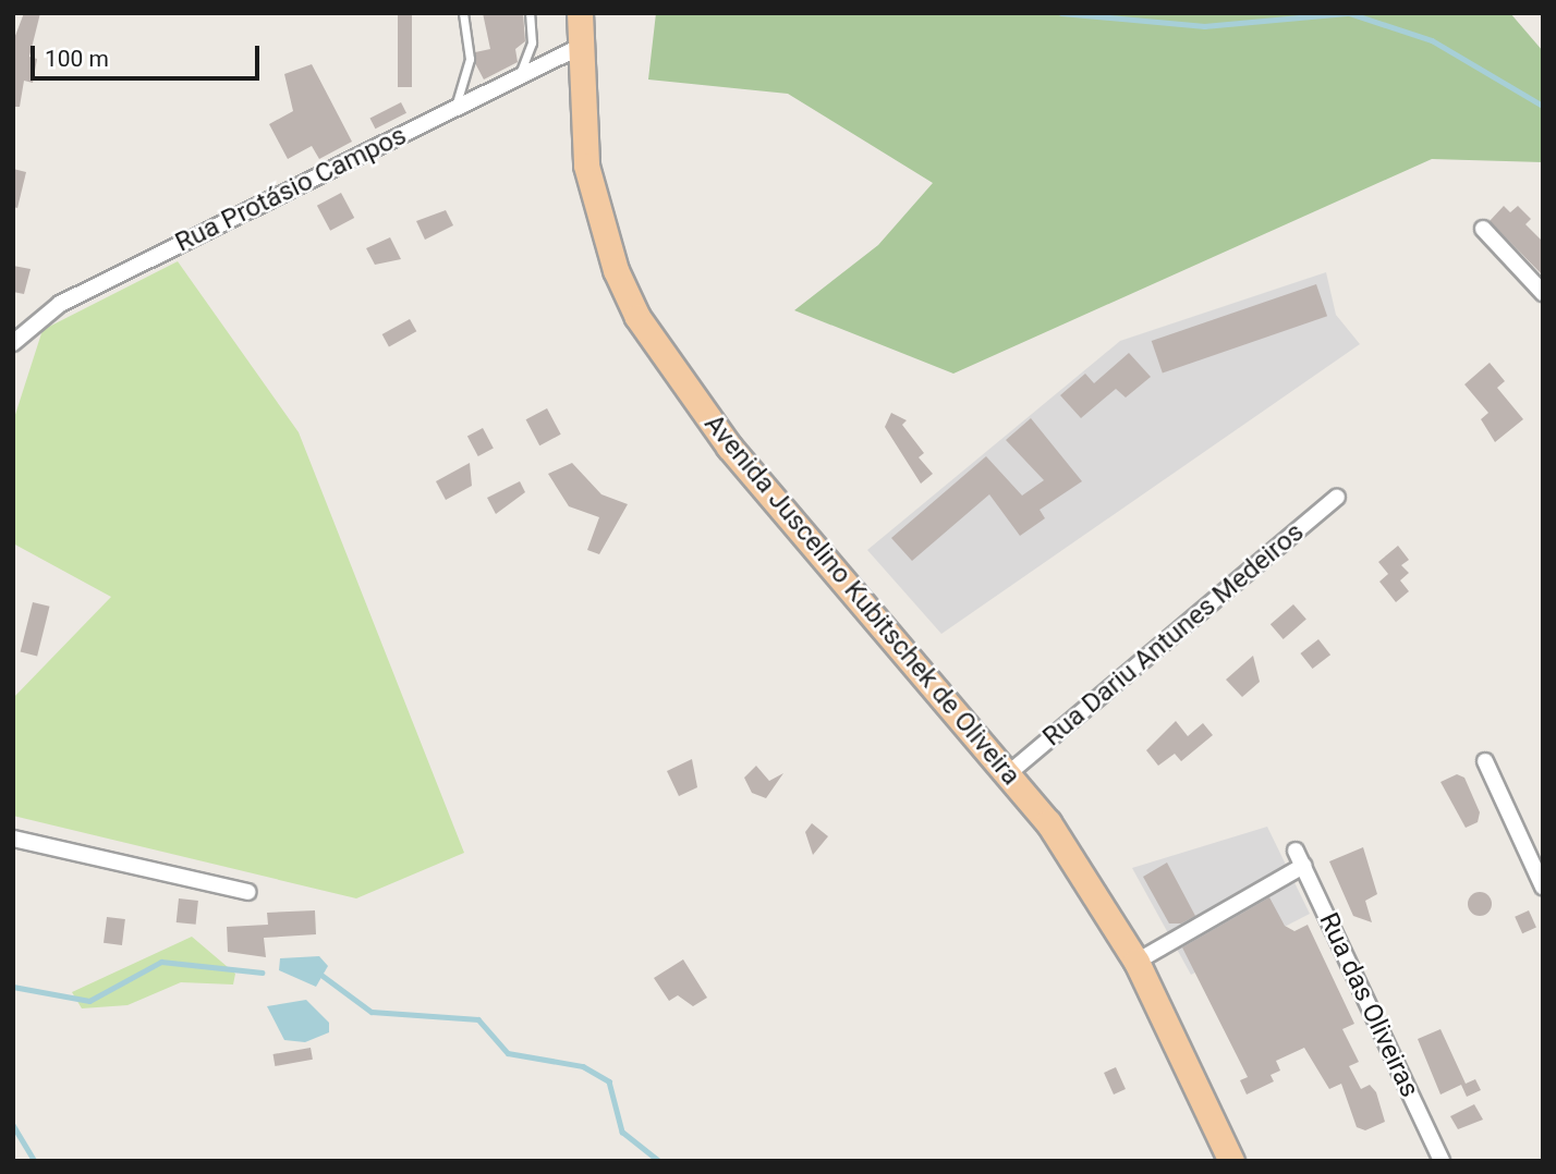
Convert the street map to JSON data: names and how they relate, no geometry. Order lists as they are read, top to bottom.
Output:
{
  "streets": {
    "main road": ["Avenida Juscelino Kubitschek de Oliveira"],
    "street": ["Rua Protásio Campos", "Rua Dariu Antunes Medeiros", "Rua das Oliveiras"]
  },
  "crossings": [
    ["Rua Protásio Campos", "Avenida Juscelino Kubitschek de Oliveira"],
    ["Avenida Juscelino Kubitschek de Oliveira", "Rua Dariu Antunes Medeiros"]
  ],
  "scale_bar": "100 m"
}
